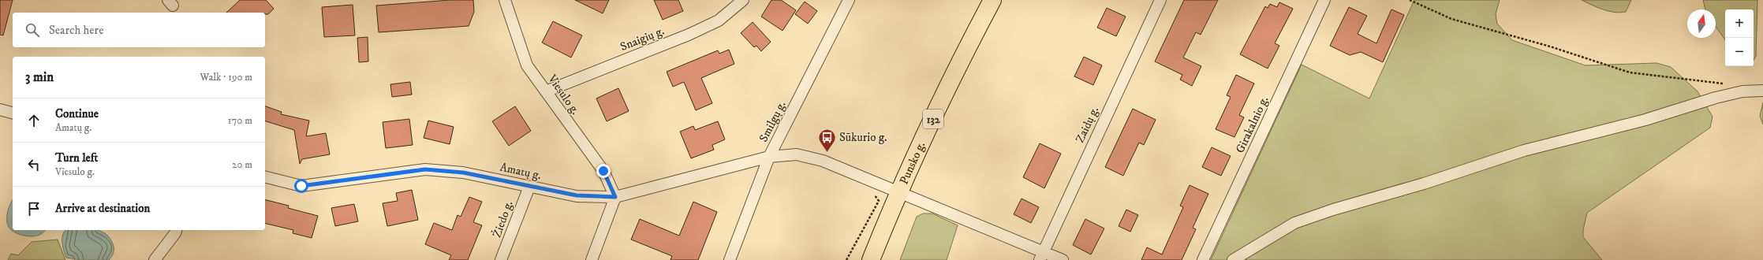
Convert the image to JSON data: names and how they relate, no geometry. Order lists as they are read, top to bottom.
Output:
{
  "streets": {
    "main road": ["132", "Punsko g."],
    "street": [
      "Snaigių g.",
      "Viesulo g.",
      "Smilgų g.",
      "Zaidų g.",
      "Girakalnio g.",
      "Amatų g.",
      "Žiedo g."
    ]
  },
  "crossings": [
    ["Snaigių g.", "Viesulo g."],
    ["Viesulo g.", "Amatų g."],
    ["Smilgų g.", "Amatų g."],
    ["Zaidų g.", "Amatų g."],
    ["Punsko g.", "Amatų g."],
    ["Amatų g.", "Žiedo g."]
  ],
  "places": {
    "bus stop": ["Sūkurio g."]
  },
  "north": "top",
  "page": {
    "map_buttons": ["+", "−"],
    "search": "Search here",
    "heading": ["3 min", "Walk · 190 m"],
    "list": [
      ["Continue", "Amatų g.", "170 m"],
      ["Turn left", "Viesulo g.", "20 m"],
      "Arrive at destination"
    ]
  }
}
